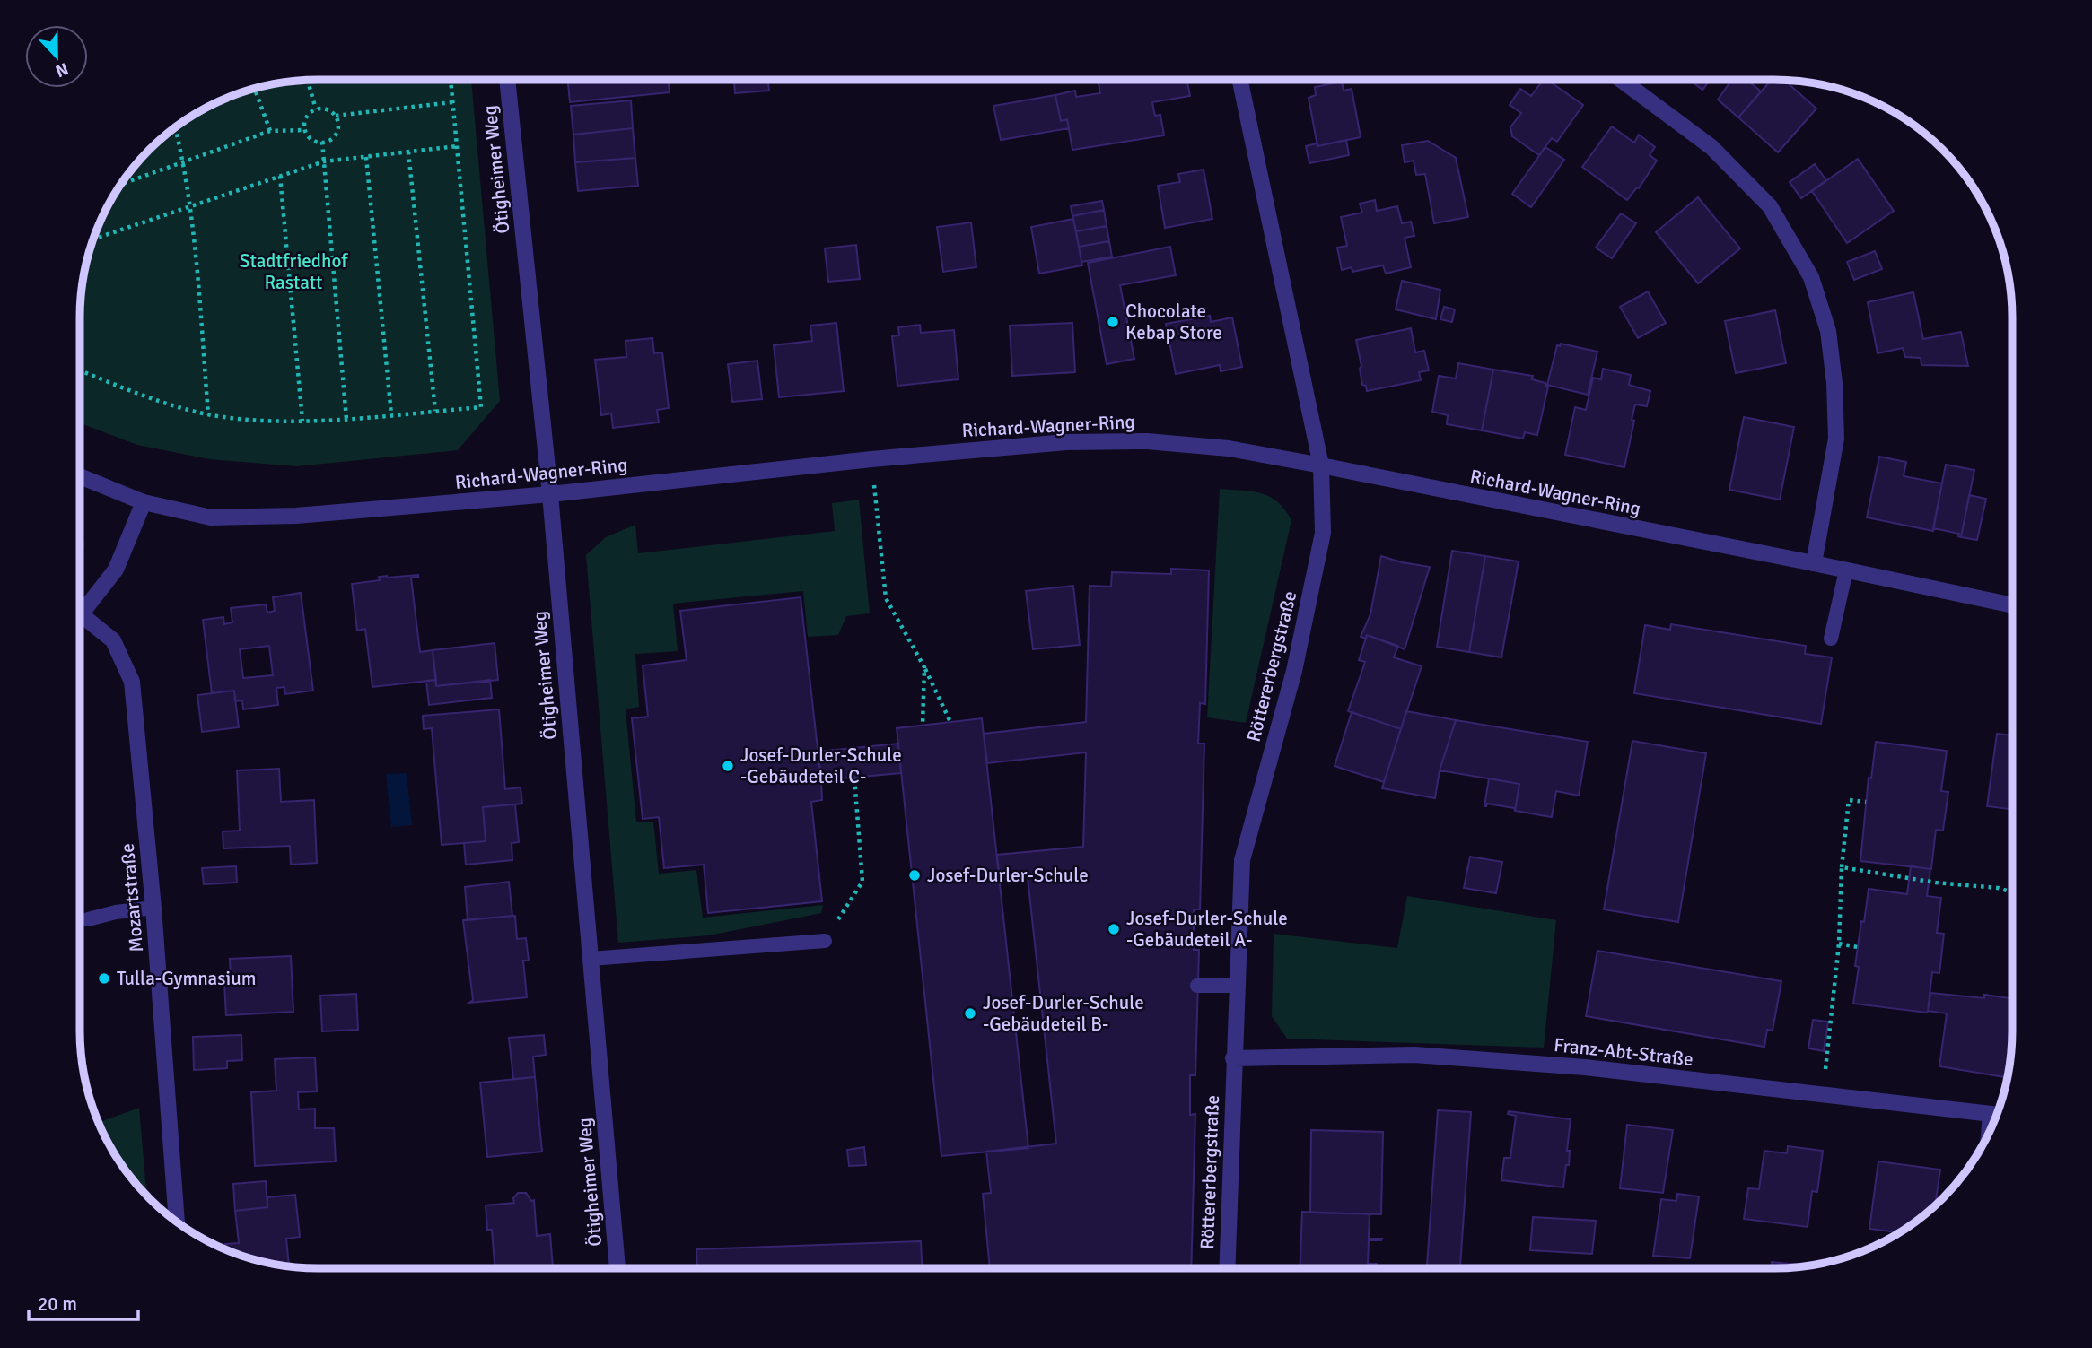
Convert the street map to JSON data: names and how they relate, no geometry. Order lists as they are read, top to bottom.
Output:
{
  "streets": {
    "street": [
      "Ötigheimer Weg",
      "Richard-Wagner-Ring",
      "Röttererbergstraße",
      "Mozartstraße",
      "Franz-Abt-Straße"
    ]
  },
  "crossings": [
    ["Ötigheimer Weg", "Richard-Wagner-Ring"],
    ["Richard-Wagner-Ring", "Röttererbergstraße"],
    ["Röttererbergstraße", "Franz-Abt-Straße"]
  ],
  "parks": ["Stadtfriedhof Rastatt"],
  "places": [
    "Chocolate Kebap Store",
    "Josef-Durler-Schule -Gebäudeteil C-",
    "Josef-Durler-Schule",
    "Josef-Durler-Schule -Gebäudeteil A-",
    "Tulla-Gymnasium",
    "Josef-Durler-Schule -Gebäudeteil B-"
  ],
  "scale_bar": "20 m",
  "north": "bottom"
}
